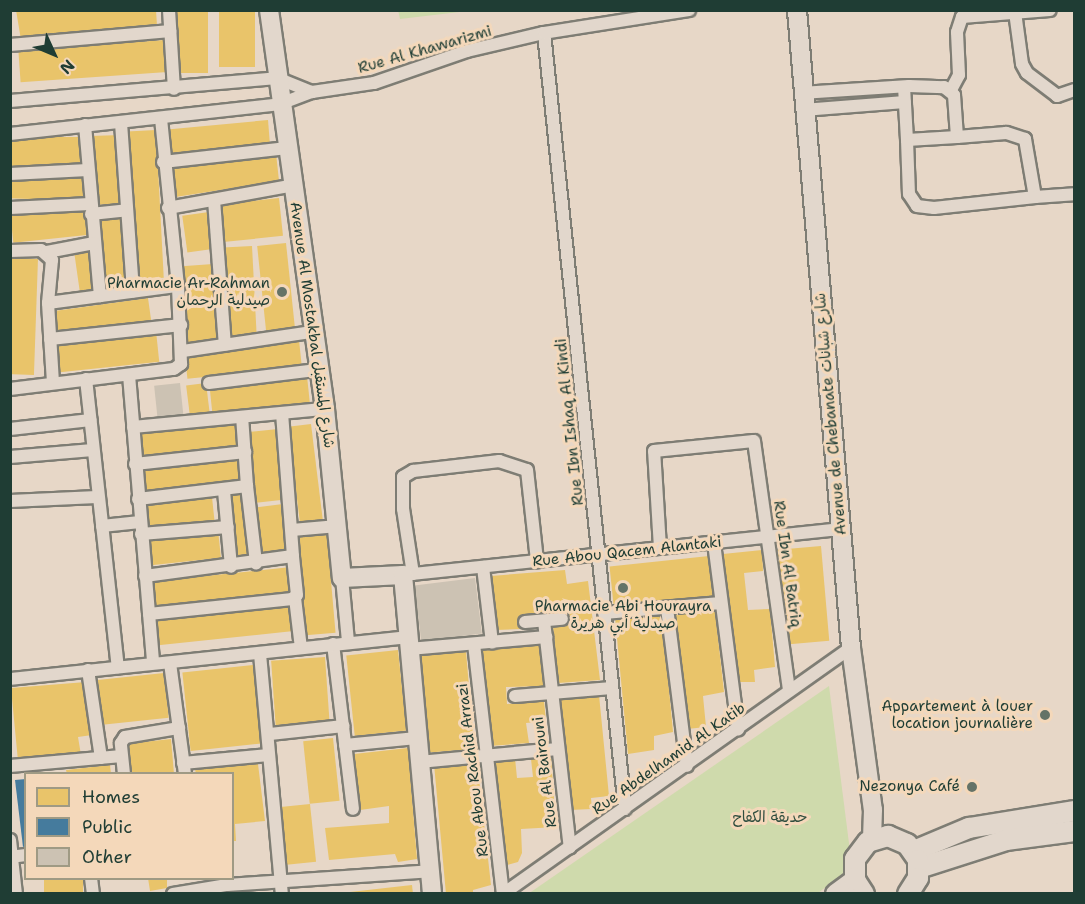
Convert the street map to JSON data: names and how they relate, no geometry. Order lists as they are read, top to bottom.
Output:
{
  "streets": {
    "street": [
      "Rue Al Khawarizmi",
      "Avenue Al Mostakbal شارع المستقبل",
      "Avenue de Chebanate شارع شبانات",
      "Rue Ibn Ishaq Al Kindi",
      "Rue Abou Qacem Alantaki",
      "Rue Ibn Al Batriq",
      "Rue Abdelhamid Al Katib",
      "Rue Abou Rachid Arrazi",
      "Rue Al Bairouni"
    ]
  },
  "crossings": [
    ["Rue Al Khawarizmi", "Avenue Al Mostakbal شارع المستقبل"],
    ["Rue Al Khawarizmi", "Rue Ibn Ishaq Al Kindi"],
    ["Avenue Al Mostakbal شارع المستقبل", "Rue Abou Qacem Alantaki"],
    ["Avenue de Chebanate شارع شبانات", "Rue Abou Qacem Alantaki"],
    ["Avenue de Chebanate شارع شبانات", "Rue Abdelhamid Al Katib"],
    ["Rue Ibn Ishaq Al Kindi", "Rue Abou Qacem Alantaki"],
    ["Rue Ibn Ishaq Al Kindi", "Rue Abdelhamid Al Katib"],
    ["Rue Ibn Ishaq Al Kindi", "Rue Al Bairouni"],
    ["Rue Abou Qacem Alantaki", "Rue Ibn Al Batriq"],
    ["Rue Ibn Al Batriq", "Rue Abdelhamid Al Katib"],
    ["Rue Abdelhamid Al Katib", "Rue Abou Rachid Arrazi"],
    ["Rue Abdelhamid Al Katib", "Rue Al Bairouni"]
  ],
  "parks": ["حديقة الكفاح"],
  "places": [
    "Pharmacie Ar-Rahman صيدلية الرحمان",
    "Pharmacie Abi Hourayra صيدلية أبي هريرة",
    "Appartement à louer location journalière",
    "Nezonya Café"
  ],
  "legend": ["Homes", "Public", "Other"],
  "north": "bottom right"
}
